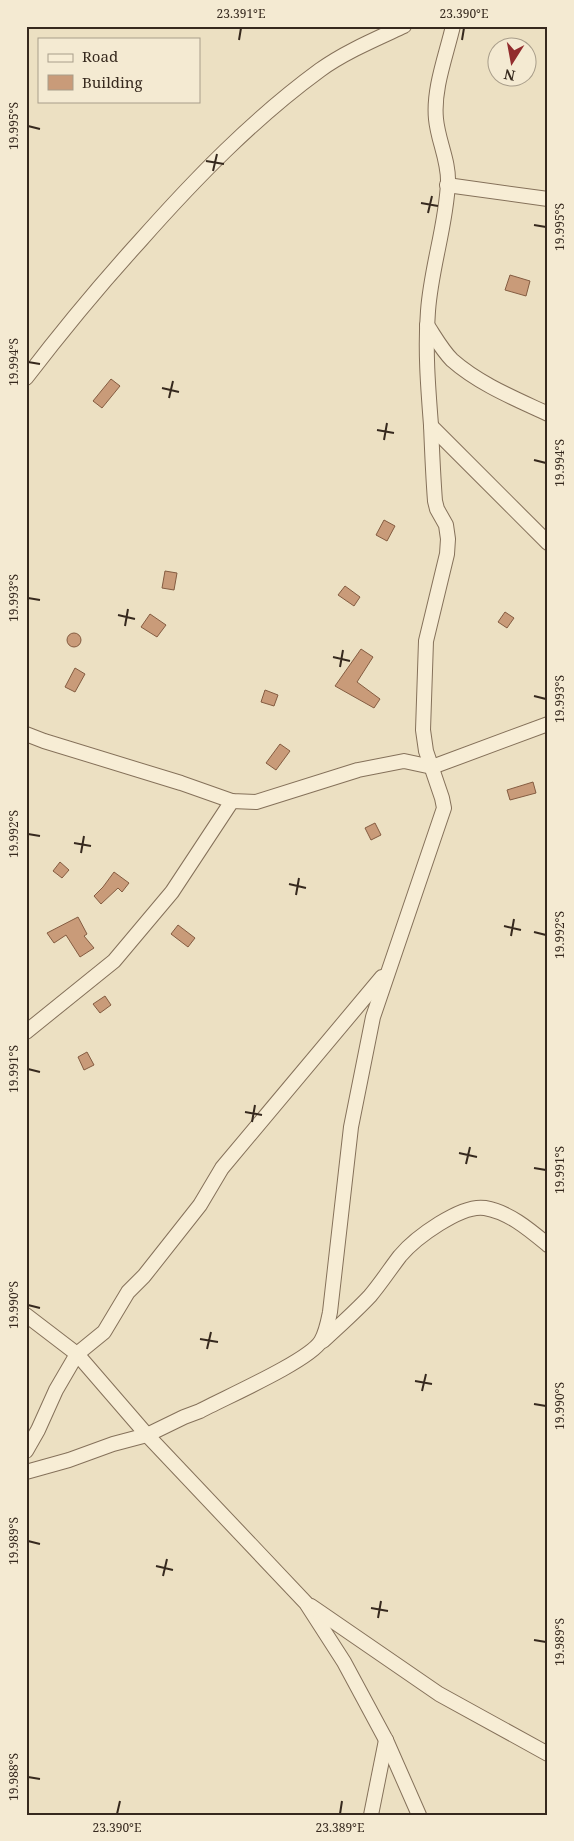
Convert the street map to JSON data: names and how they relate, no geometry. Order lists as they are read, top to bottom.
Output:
{
  "legend": ["Road", "Building"],
  "north": "bottom",
  "coordinates": [
    "23.391°E",
    "23.390°E",
    "19.995°S",
    "19.994°S",
    "19.993°S",
    "19.992°S",
    "19.991°S",
    "19.990°S",
    "19.989°S",
    "19.988°S",
    "23.389°E"
  ]
}
